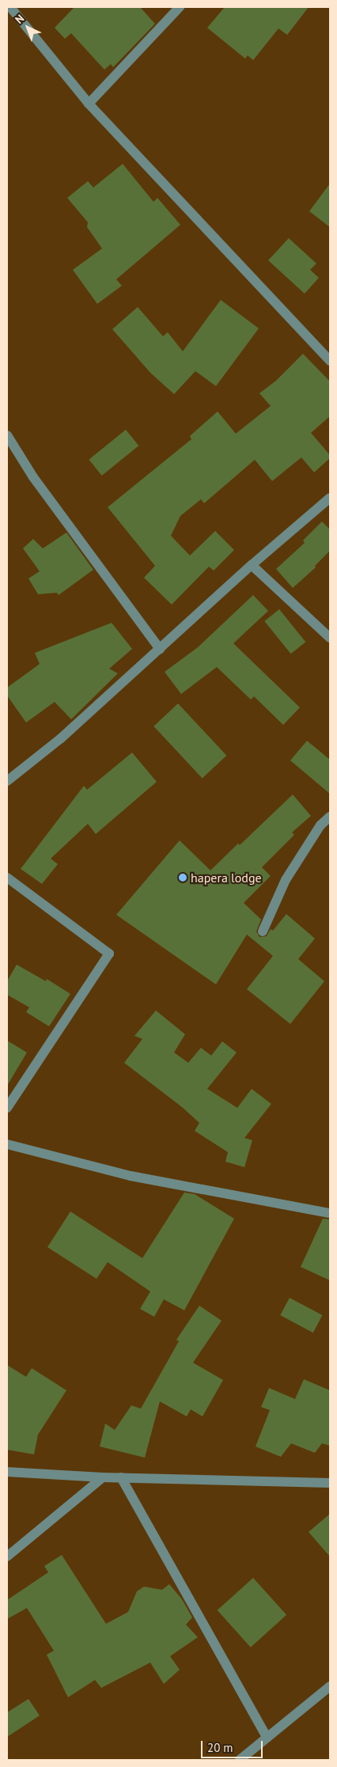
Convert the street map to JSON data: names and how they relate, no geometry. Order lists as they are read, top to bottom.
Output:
{
  "places": ["hapera lodge"],
  "scale_bar": "20 m",
  "north": "top left"
}
